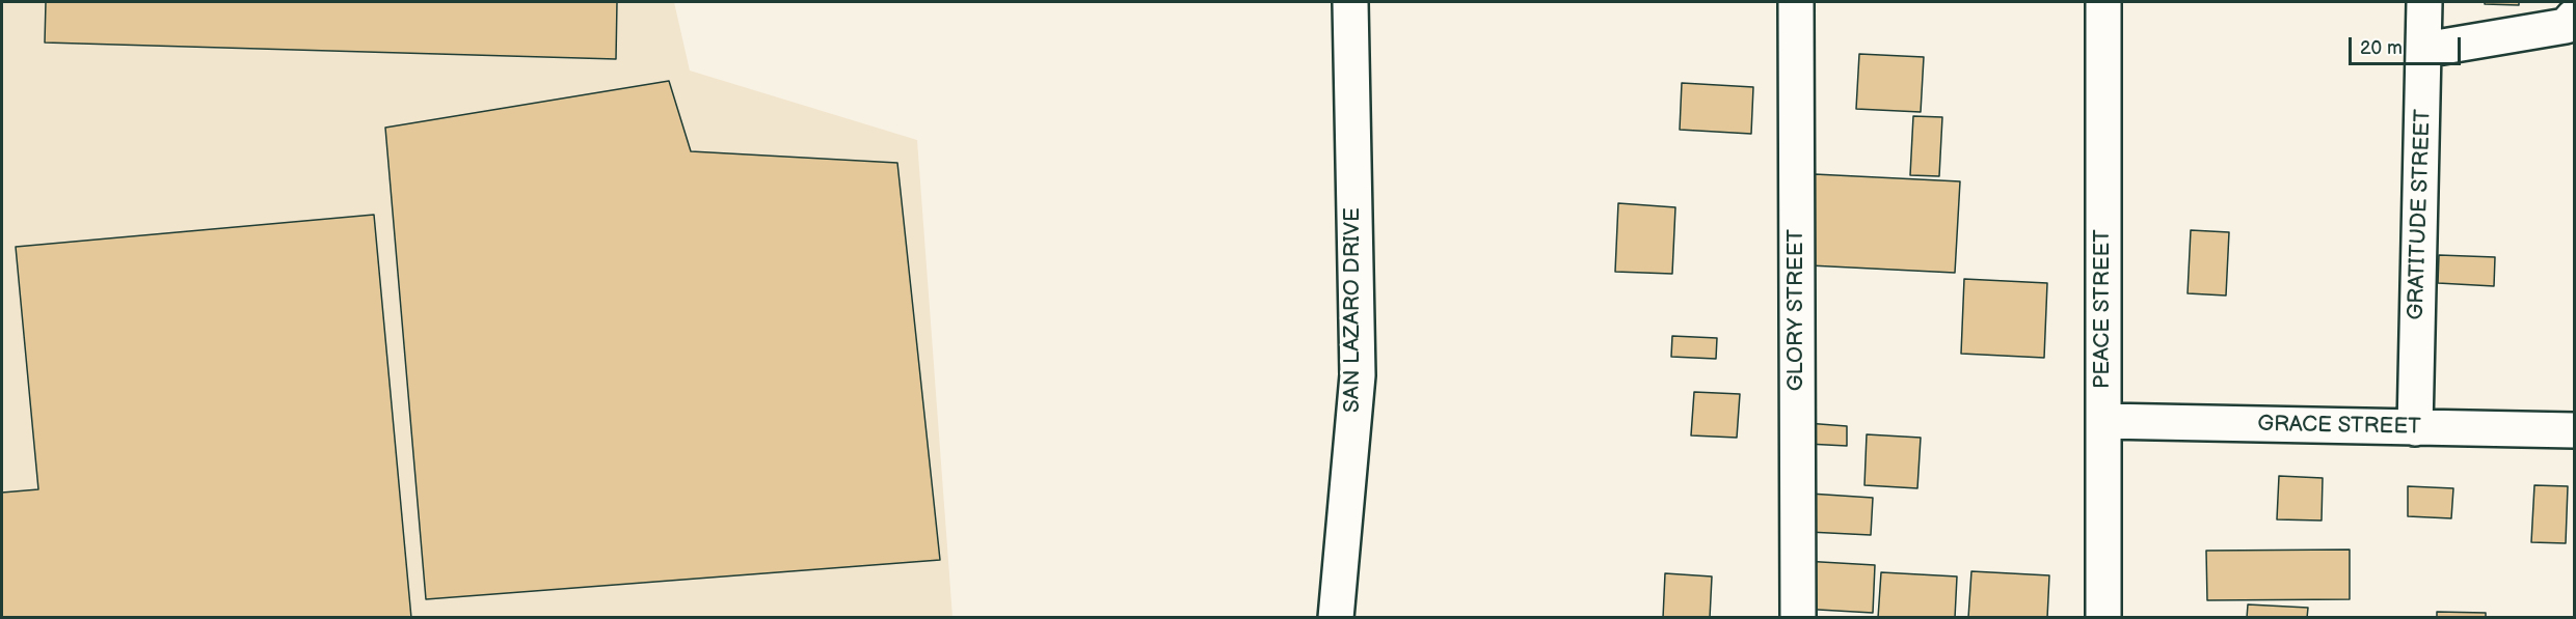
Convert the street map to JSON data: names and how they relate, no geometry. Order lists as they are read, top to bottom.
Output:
{
  "streets": {
    "street": [
      "GRATITUDE STREET",
      "PEACE STREET",
      "SAN LAZARO DRIVE",
      "GLORY STREET",
      "GRACE STREET"
    ]
  },
  "crossings": [
    ["GRATITUDE STREET", "GRACE STREET"],
    ["PEACE STREET", "GRACE STREET"]
  ],
  "scale_bar": "20 m"
}
